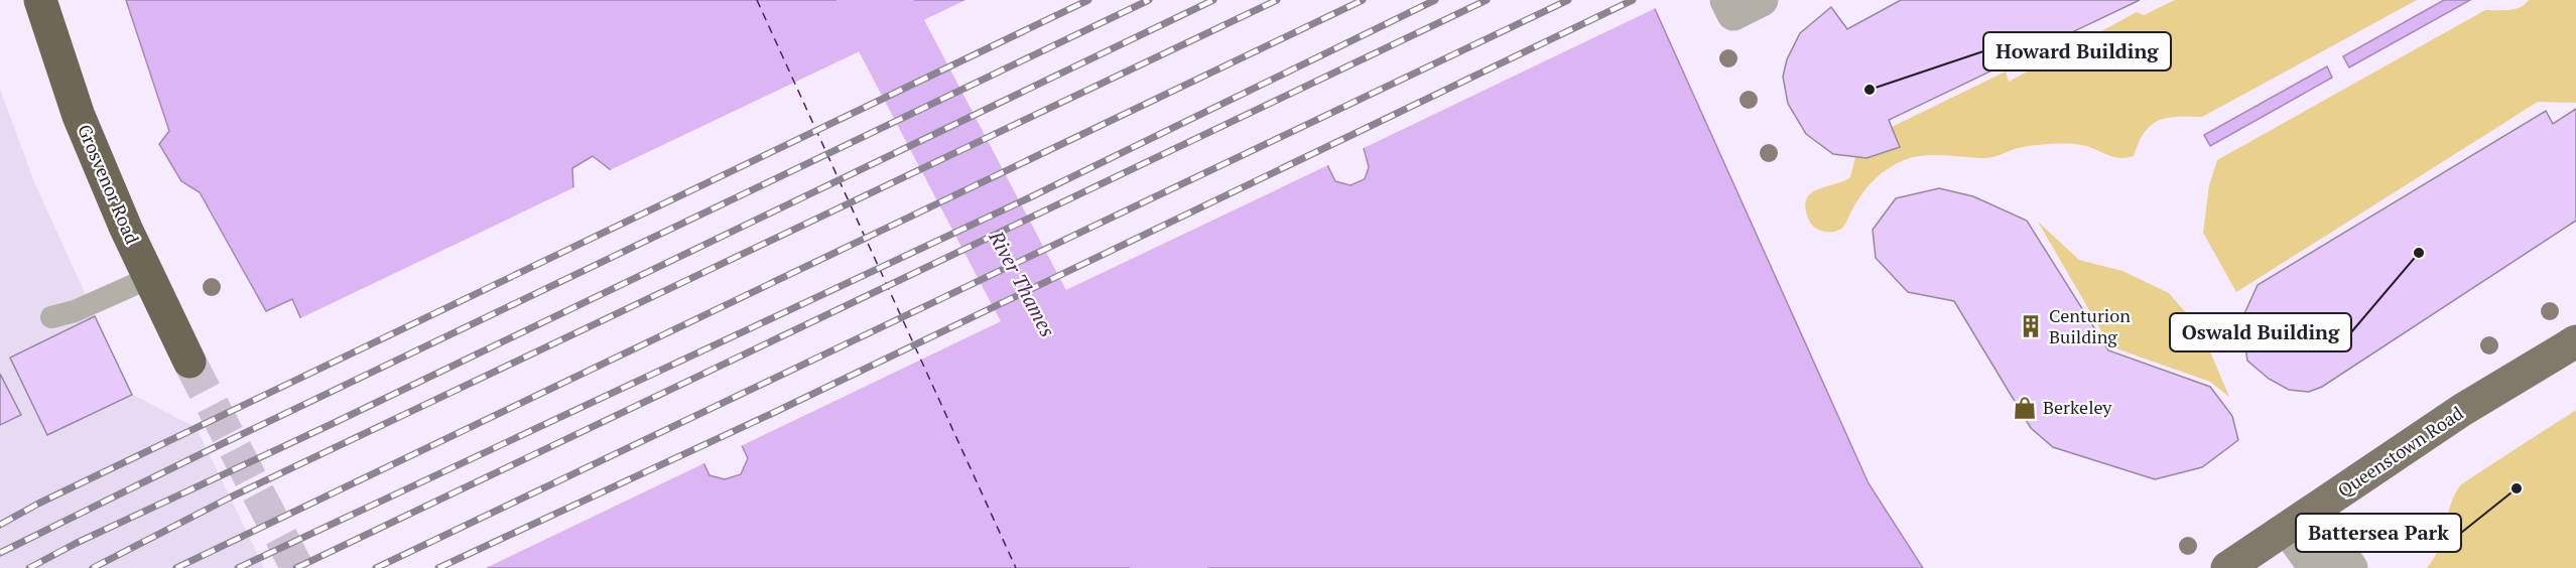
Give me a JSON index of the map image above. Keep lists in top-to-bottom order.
{
  "streets": {
    "highway": ["Grosvenor Road"],
    "main road": ["Queenstown Road"]
  },
  "water": ["River Thames"],
  "places": {
    "other": ["Howard Building", "Oswald Building", "Battersea Park"],
    "building": ["Centurion Building"],
    "shop": ["Berkeley"]
  }
}
